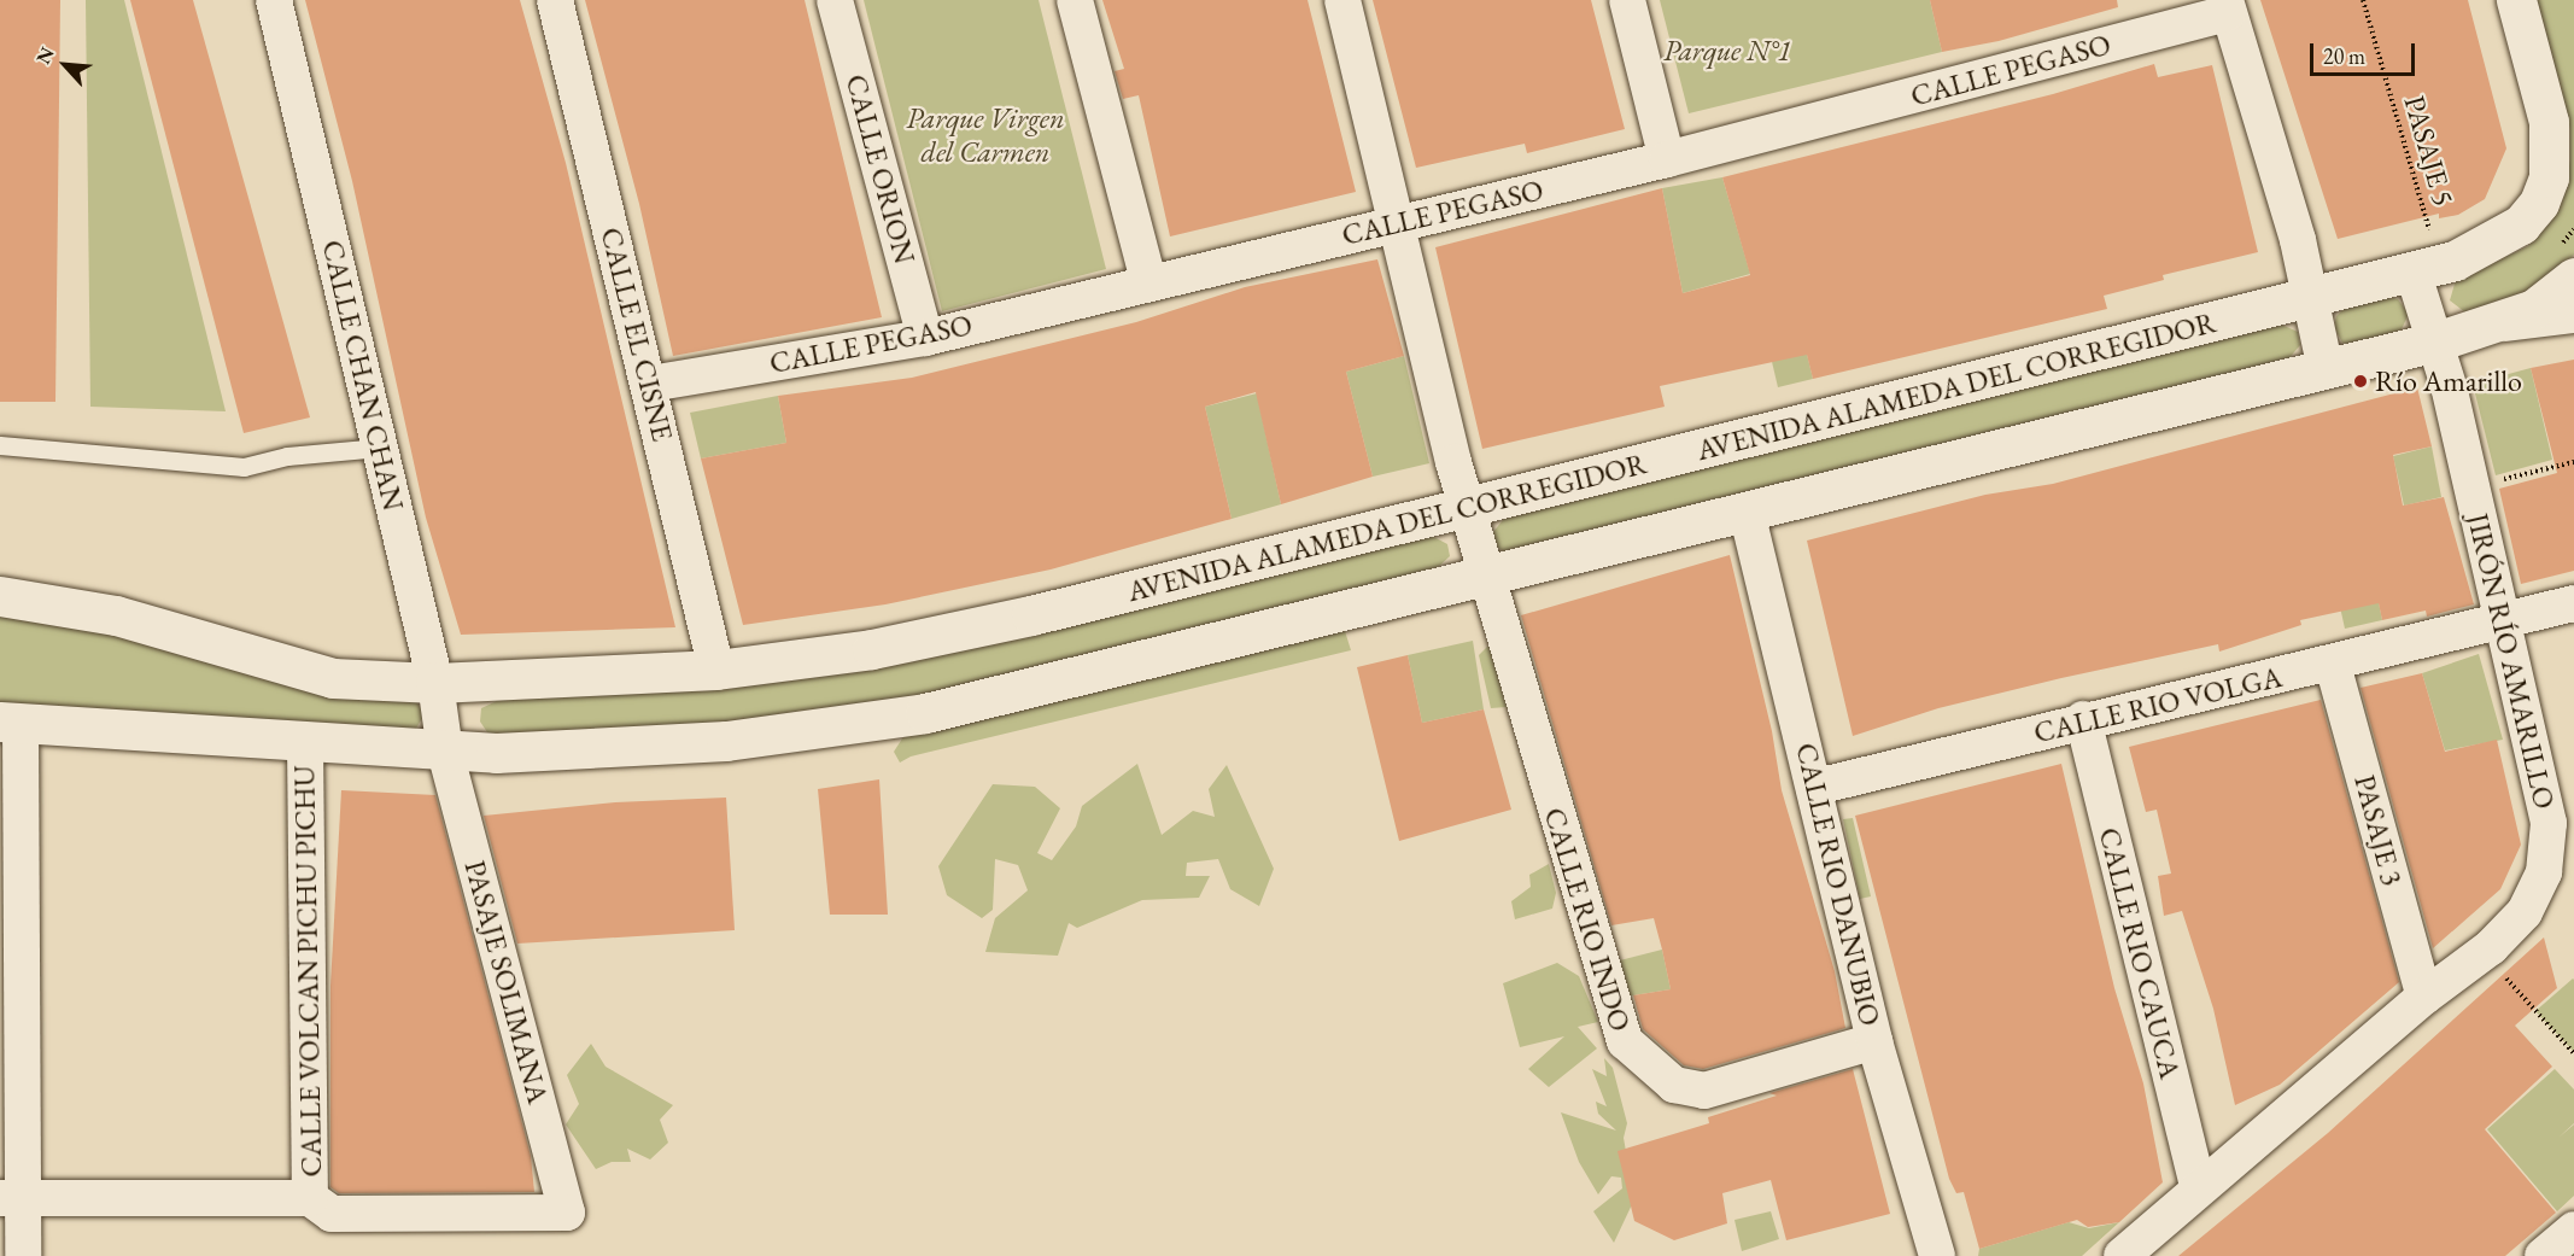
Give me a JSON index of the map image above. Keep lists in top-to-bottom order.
{
  "streets": {
    "main road": ["AVENIDA ALAMEDA DEL CORREGIDOR"],
    "street": [
      "CALLE PEGASO",
      "CALLE ORION",
      "CALLE EL CISNE",
      "CALLE CHAN CHAN",
      "JIRÓN RÍO AMARILLO",
      "CALLE RIO VOLGA",
      "PASAJE 3",
      "CALLE RIO DANUBIO",
      "CALLE RIO INDO",
      "CALLE RIO CAUCA",
      "CALLE VOLCAN PICHU PICHU",
      "PASAJE SOLIMANA"
    ],
    "path": ["PASAJE 5"]
  },
  "crossings": [
    ["CALLE PEGASO", "CALLE ORION"],
    ["CALLE PEGASO", "CALLE EL CISNE"],
    ["CALLE PEGASO", "CALLE RIO INDO"],
    ["CALLE EL CISNE", "AVENIDA ALAMEDA DEL CORREGIDOR"],
    ["CALLE CHAN CHAN", "AVENIDA ALAMEDA DEL CORREGIDOR"],
    ["CALLE CHAN CHAN", "PASAJE SOLIMANA"],
    ["AVENIDA ALAMEDA DEL CORREGIDOR", "JIRÓN RÍO AMARILLO"],
    ["AVENIDA ALAMEDA DEL CORREGIDOR", "CALLE RIO INDO"],
    ["JIRÓN RÍO AMARILLO", "CALLE RIO VOLGA"],
    ["JIRÓN RÍO AMARILLO", "PASAJE 3"],
    ["JIRÓN RÍO AMARILLO", "CALLE RIO CAUCA"],
    ["CALLE RIO VOLGA", "PASAJE 3"],
    ["CALLE RIO VOLGA", "CALLE RIO DANUBIO"],
    ["CALLE RIO VOLGA", "CALLE RIO CAUCA"],
    ["CALLE RIO DANUBIO", "CALLE RIO INDO"],
    ["CALLE VOLCAN PICHU PICHU", "PASAJE SOLIMANA"]
  ],
  "parks": ["Parque N°1", "Parque Virgen del Carmen"],
  "places": ["Río Amarillo"],
  "scale_bar": "20 m",
  "north": "top left"
}
